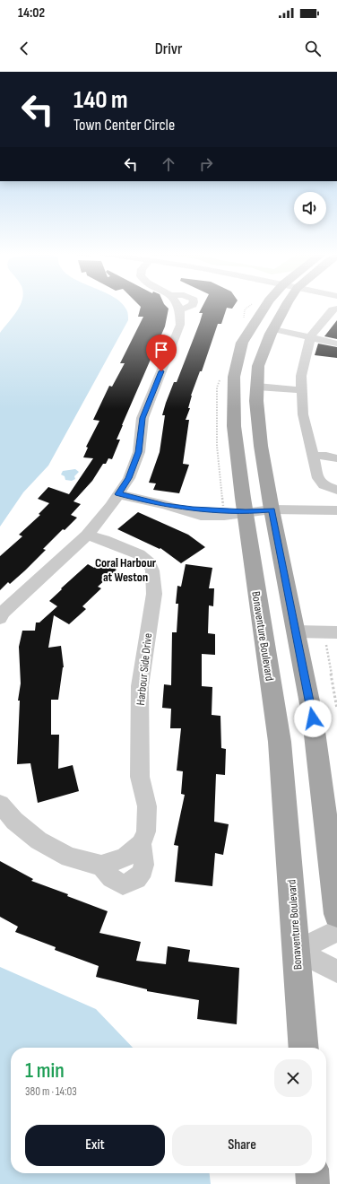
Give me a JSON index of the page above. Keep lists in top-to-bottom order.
{
  "streets": {
    "main road": ["Bonaventure Boulevard"],
    "street": ["Harbour Side Drive"]
  },
  "districts": ["Coral Harbour at Weston"],
  "page": {
    "status": "14:02",
    "header": "Drivr",
    "turn": ["140 m", "Town Center Circle"],
    "heading": ["1 min", "380 m · 14:03"],
    "buttons": ["Exit", "Share"]
  }
}
